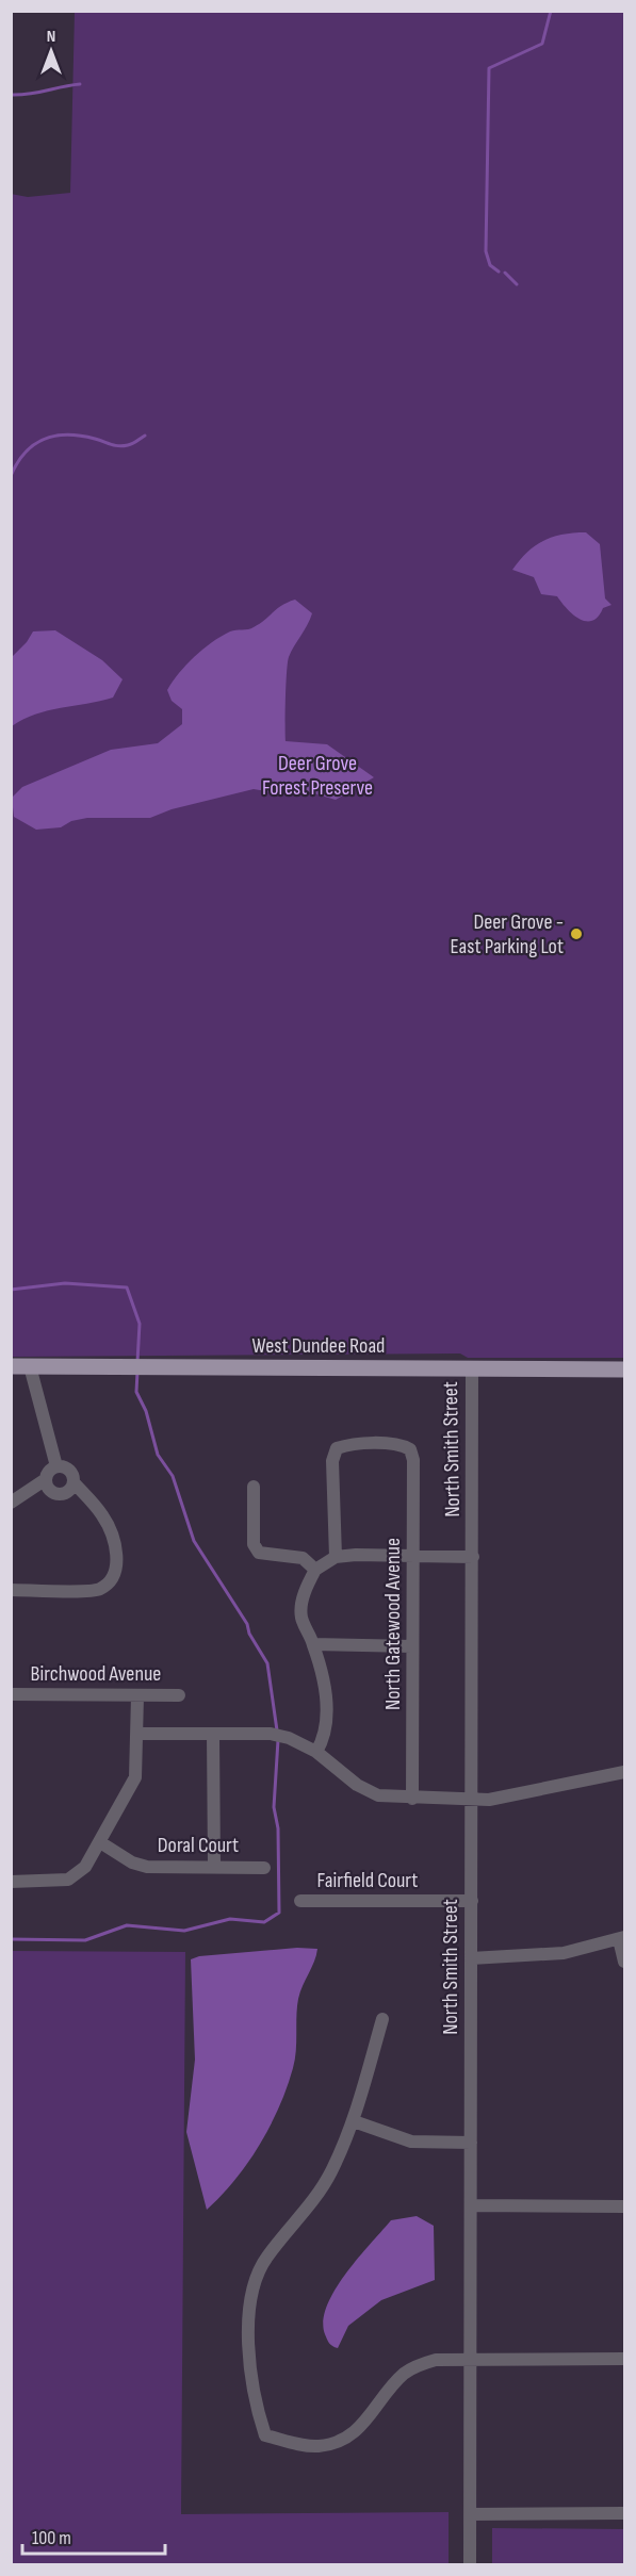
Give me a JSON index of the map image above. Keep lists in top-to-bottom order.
{
  "streets": {
    "main road": ["West Dundee Road"],
    "street": [
      "North Smith Street",
      "North Gatewood Avenue",
      "Birchwood Avenue",
      "Doral Court",
      "Fairfield Court"
    ]
  },
  "crossings": [
    ["West Dundee Road", "North Smith Street"],
    ["North Smith Street", "Fairfield Court"]
  ],
  "parks": ["Deer Grove Forest Preserve"],
  "places": ["Deer Grove - East Parking Lot"],
  "scale_bar": "100 m",
  "north": "top"
}
